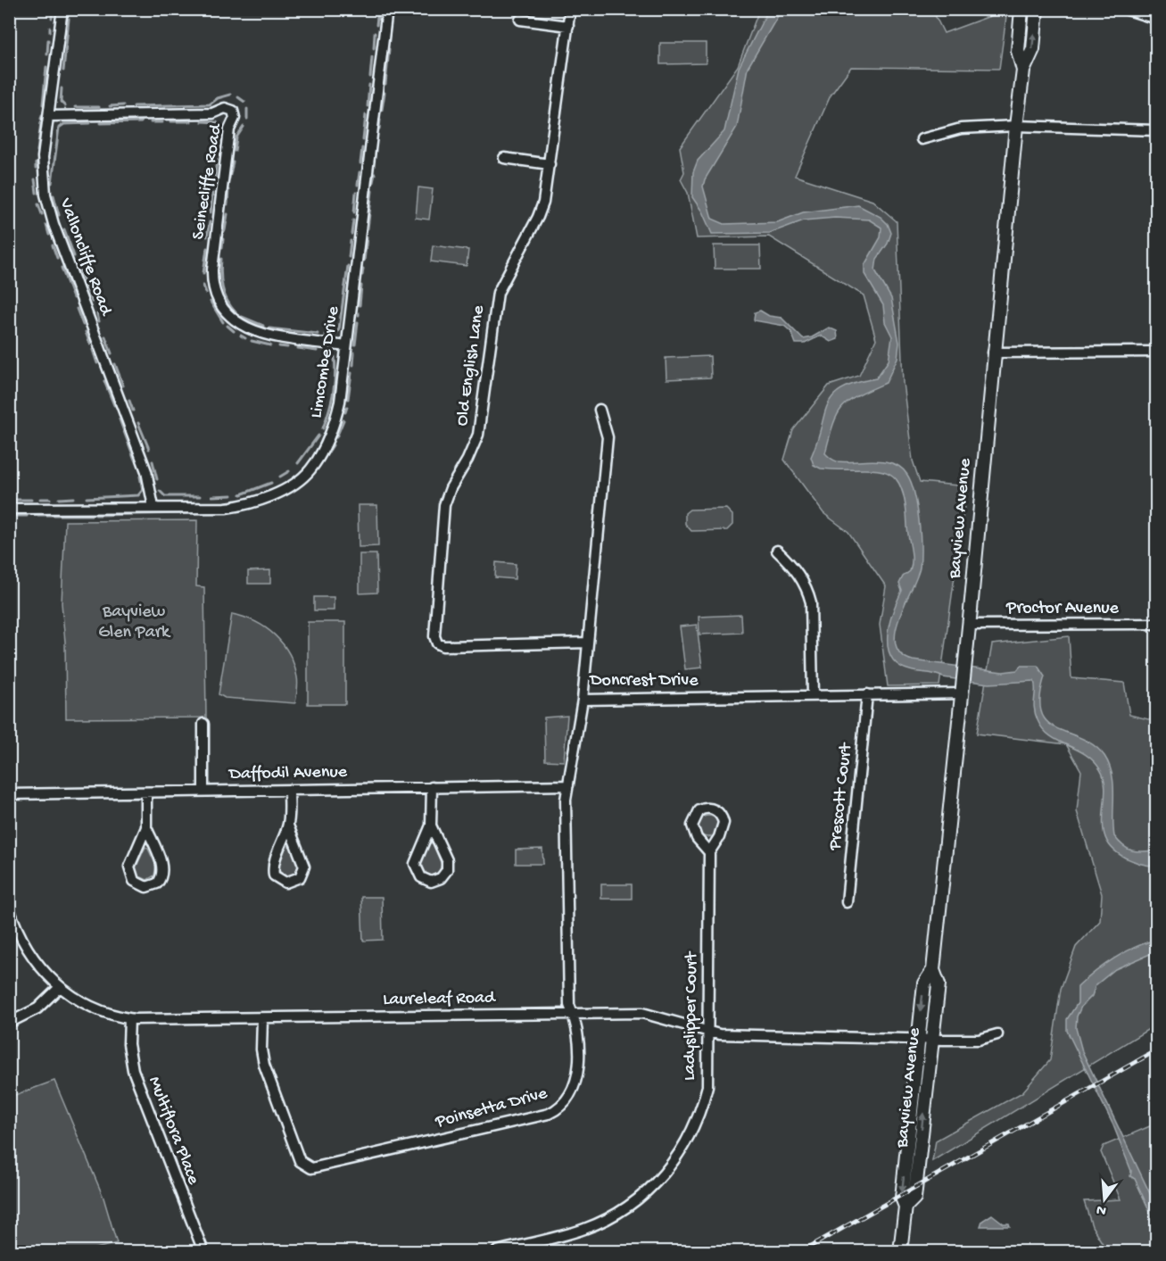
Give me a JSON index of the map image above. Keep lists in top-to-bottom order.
{
  "streets": {
    "main road": ["Bayview Avenue"],
    "street": [
      "Seinecliffe Road",
      "Valloncliffe Road",
      "Limcombe Drive",
      "Old English Lane",
      "Proctor Avenue",
      "Doncrest Drive",
      "Daffodil Avenue",
      "Prescott Court",
      "Laureleaf Road",
      "Ladyslipper Court",
      "Poinsetta Drive",
      "Multiflora Place"
    ]
  },
  "crossings": [
    ["Seinecliffe Road", "Valloncliffe Road"],
    ["Seinecliffe Road", "Limcombe Drive"],
    ["Valloncliffe Road", "Limcombe Drive"],
    ["Old English Lane", "Doncrest Drive"],
    ["Bayview Avenue", "Proctor Avenue"],
    ["Bayview Avenue", "Doncrest Drive"],
    ["Bayview Avenue", "Laureleaf Road"],
    ["Doncrest Drive", "Prescott Court"],
    ["Doncrest Drive", "Poinsetta Drive"],
    ["Daffodil Avenue", "Poinsetta Drive"],
    ["Laureleaf Road", "Ladyslipper Court"],
    ["Laureleaf Road", "Poinsetta Drive"],
    ["Laureleaf Road", "Multiflora Place"]
  ],
  "parks": ["Bayview Glen Park"],
  "north": "bottom"
}
